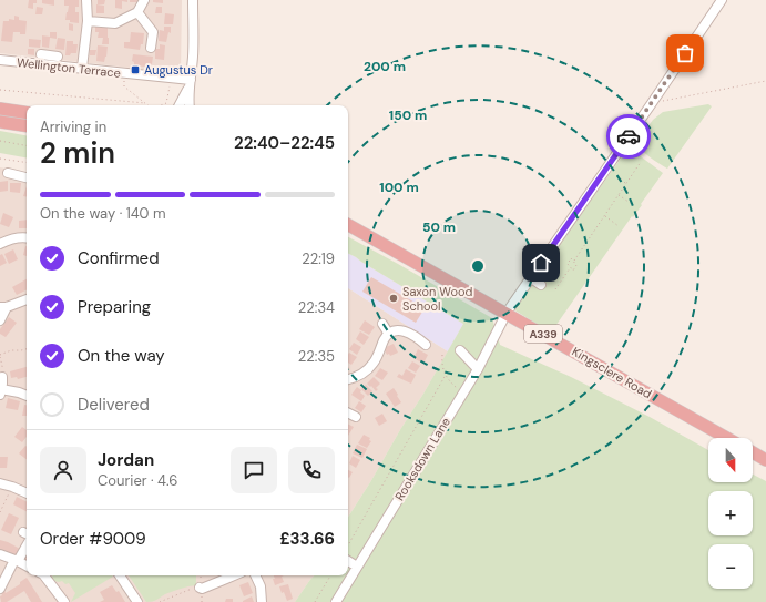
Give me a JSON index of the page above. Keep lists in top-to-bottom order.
{
  "streets": {
    "highway": ["A339", "Kingsclere Road"],
    "street": ["Wellington Terrace", "Rooksdown Lane"]
  },
  "crossings": [
    ["Kingsclere Road", "Rooksdown Lane"]
  ],
  "places": {
    "transit": ["Augustus Dr"],
    "other": ["Saxon Wood School"]
  },
  "north": "bottom",
  "page": {
    "heading": ["2 min", "Arriving in", "22:40–22:45"],
    "panel": [
      "Jordan",
      "Courier · 4.6",
      "Order #9009",
      "£33.66"
    ],
    "bar": "On the way · 140 m",
    "list": [
      ["Confirmed", "22:19"],
      ["Preparing", "22:34"],
      ["On the way", "22:35"],
      "Delivered"
    ],
    "map_buttons": ["+", "−"]
  },
  "rings": [
    "200 m",
    "150 m",
    "100 m",
    "50 m"
  ]
}
